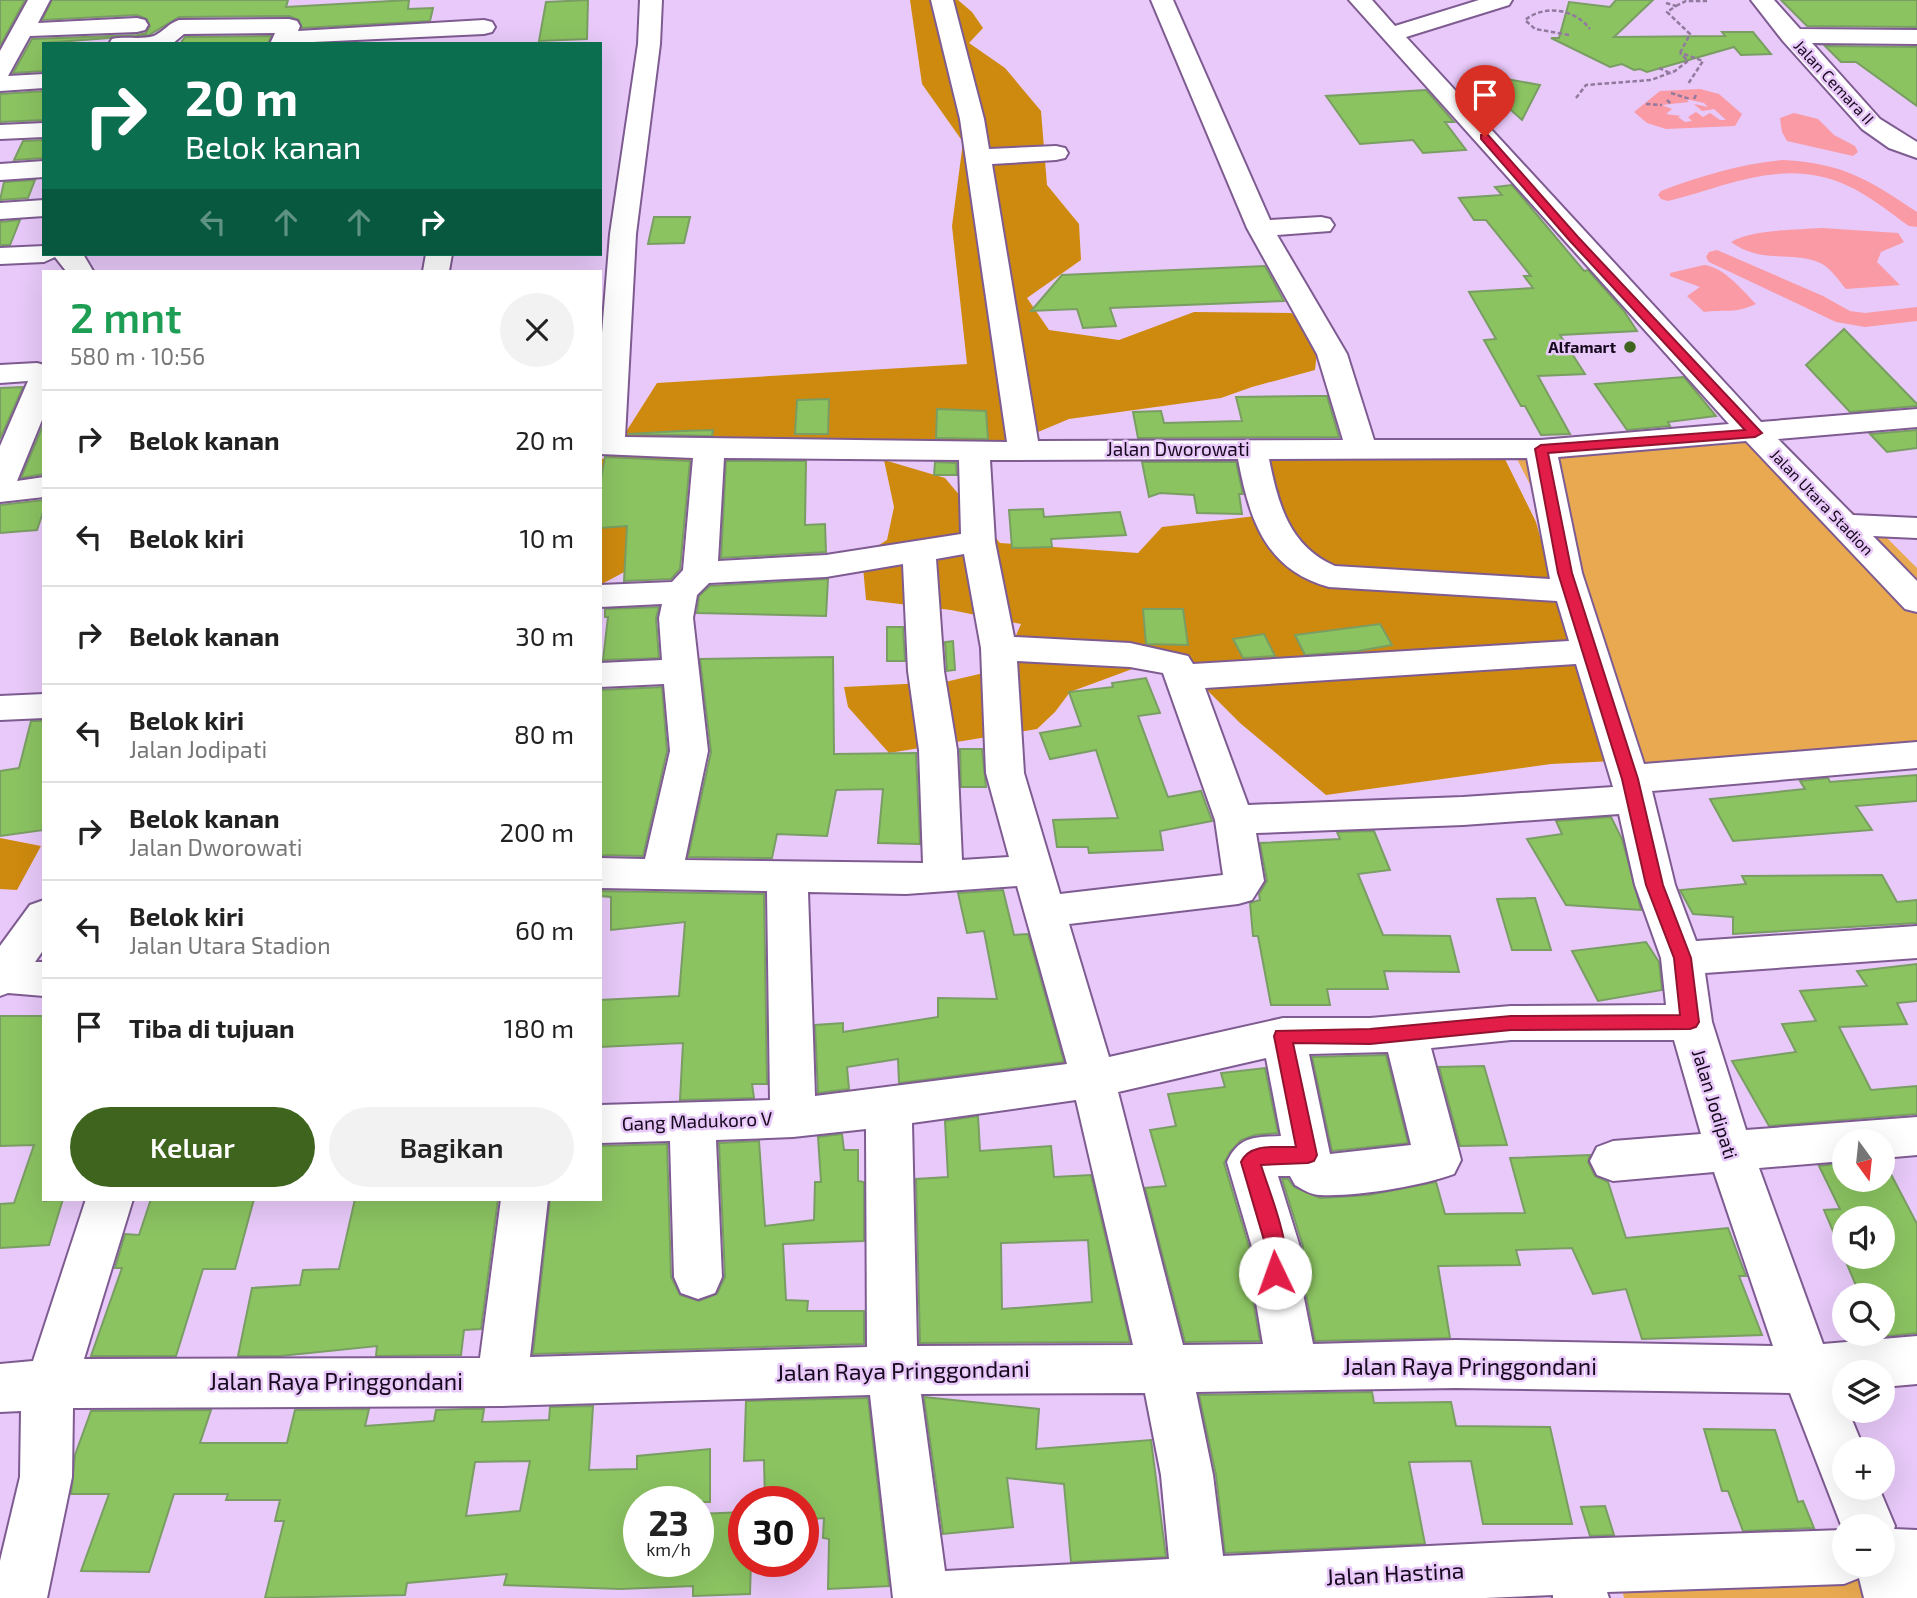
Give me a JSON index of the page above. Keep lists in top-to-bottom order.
{
  "streets": {
    "street": [
      "Jalan Cemara II",
      "Jalan Dworowati",
      "Jalan Utara Stadion",
      "Jalan Jodipati",
      "Gang Madukoro V",
      "Jalan Raya Pringgondani",
      "Jalan Hastina"
    ]
  },
  "crossings": [
    ["Jalan Dworowati", "Jalan Utara Stadion"],
    ["Jalan Dworowati", "Jalan Jodipati"],
    ["Jalan Jodipati", "Gang Madukoro V"],
    ["Jalan Jodipati", "Jalan Raya Pringgondani"]
  ],
  "places": ["Alfamart"],
  "north": "bottom",
  "page": {
    "turn": ["20 m", "Belok kanan"],
    "heading": ["2 mnt", "580 m · 10:56"],
    "list": [
      {
        "name": "Belok kanan",
        "value": "20 m"
      },
      {
        "name": "Belok kiri",
        "value": "10 m"
      },
      {
        "name": "Belok kanan",
        "value": "30 m"
      },
      {
        "name": "Belok kiri",
        "note": "Jalan Jodipati",
        "value": "80 m"
      },
      {
        "name": "Belok kanan",
        "note": "Jalan Dworowati",
        "value": "200 m"
      },
      {
        "name": "Belok kiri",
        "note": "Jalan Utara Stadion",
        "value": "60 m"
      },
      {
        "name": "Tiba di tujuan",
        "value": "180 m"
      }
    ],
    "buttons": ["Keluar", "Bagikan"],
    "map_buttons": ["+", "−"],
    "speed": "23 km/h",
    "limit": "30"
  }
}
